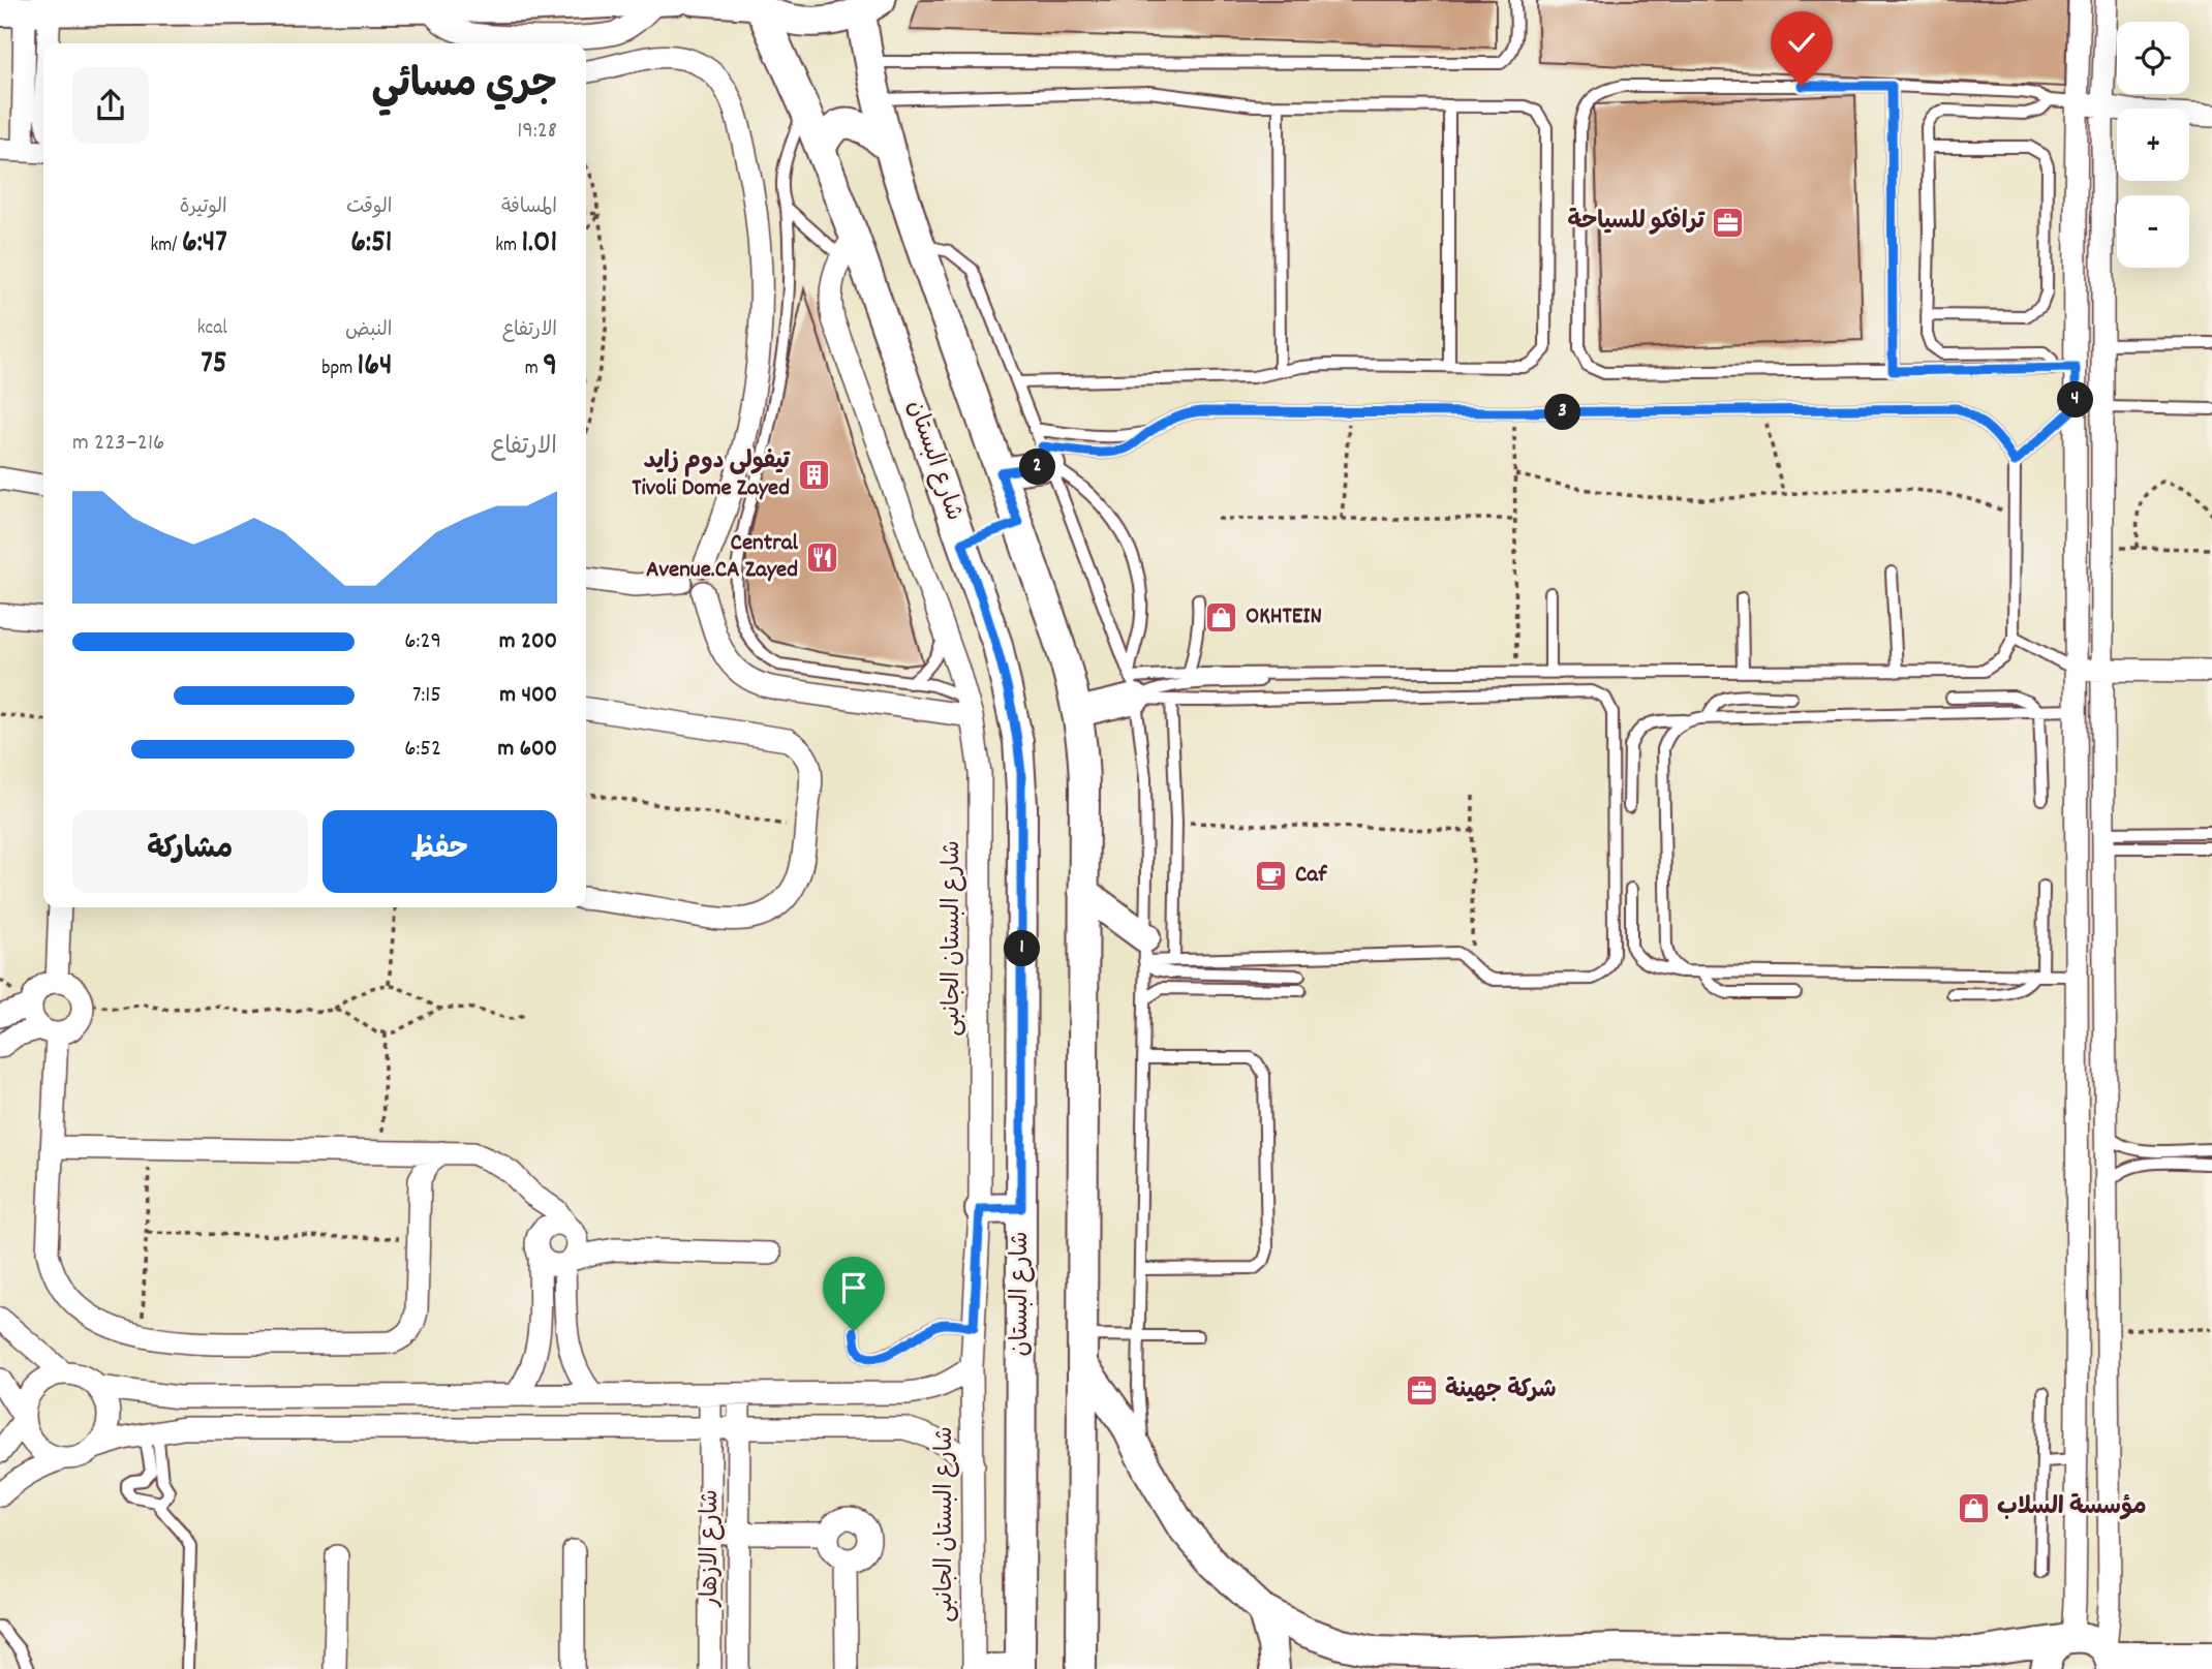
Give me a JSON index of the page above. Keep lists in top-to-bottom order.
{
  "streets": {
    "street": ["شارع البستان", "شارع البستان الجانبى", "شارع الازهار"]
  },
  "crossings": [
    ["شارع البستان", "شارع البستان الجانبى"]
  ],
  "places": {
    "office": ["ترافكو للسياحة", "شركة جهينة"],
    "building": ["تيفولى دوم زايد Tivoli Dome Zayed"],
    "restaurant": ["Central Avenue.CA Zayed"],
    "shop": ["OKHTEIN", "مؤسسة السلاب"],
    "cafe": ["Caf"]
  },
  "page": {
    "map_buttons": ["+", "−"],
    "heading": ["جري مسائي", "19:28"],
    "stats": [
      ["المسافة", "1.01 km"],
      ["الوقت", "6:51"],
      ["الوتيرة", "6:47 /km"],
      ["الارتفاع", "9 m"],
      ["النبض", "164 bpm"],
      ["kcal", "75"]
    ],
    "pins": [
      "4",
      "3",
      "2",
      "1"
    ],
    "chart": ["الارتفاع", "216–223 m"],
    "list": [
      {
        "name": "200 m",
        "note": "6:29"
      },
      {
        "name": "400 m",
        "note": "7:15"
      },
      {
        "name": "600 m",
        "note": "6:52"
      }
    ],
    "buttons": ["حفظ", "مشاركة"]
  }
}
